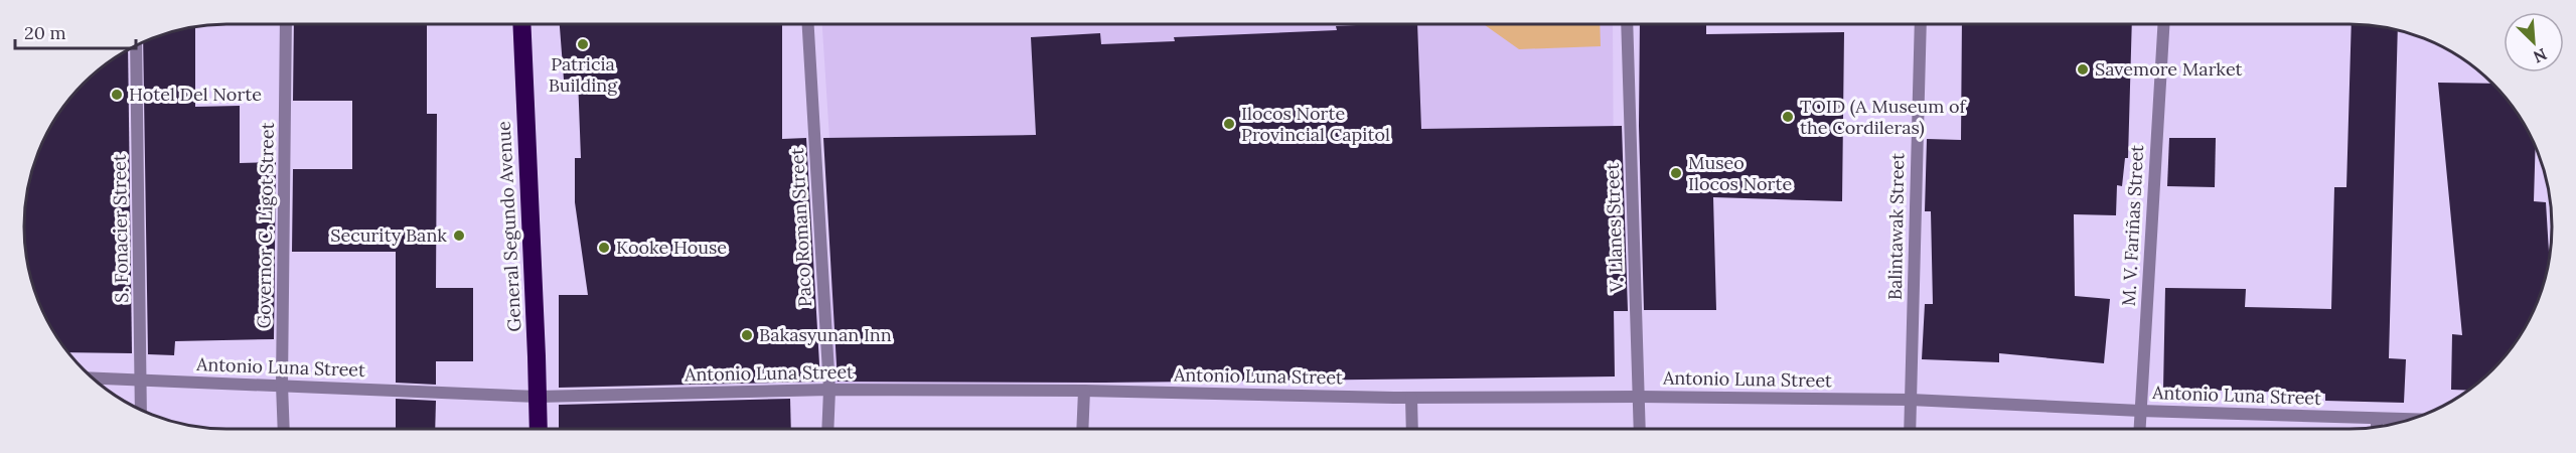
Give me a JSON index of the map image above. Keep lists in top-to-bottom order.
{
  "streets": {
    "highway": ["General Segundo Avenue"],
    "street": [
      "Governor C. Ligot Street",
      "M. V. Fariñas Street",
      "Balintawak Street",
      "Paco Roman Street",
      "V. Llanes Street",
      "S. Fonacier Street",
      "Antonio Luna Street"
    ]
  },
  "crossings": [
    ["Governor C. Ligot Street", "Antonio Luna Street"],
    ["M. V. Fariñas Street", "Antonio Luna Street"],
    ["General Segundo Avenue", "Antonio Luna Street"],
    ["Balintawak Street", "Antonio Luna Street"],
    ["Paco Roman Street", "Antonio Luna Street"],
    ["V. Llanes Street", "Antonio Luna Street"],
    ["S. Fonacier Street", "Antonio Luna Street"]
  ],
  "places": [
    "Patricia Building",
    "Savemore Market",
    "Hotel Del Norte",
    "TOID (A Museum of the Cordileras)",
    "Ilocos Norte Provincial Capitol",
    "Museo Ilocos Norte",
    "Security Bank",
    "Kooke House",
    "Bakasyunan Inn"
  ],
  "scale_bar": "20 m",
  "north": "bottom right"
}
